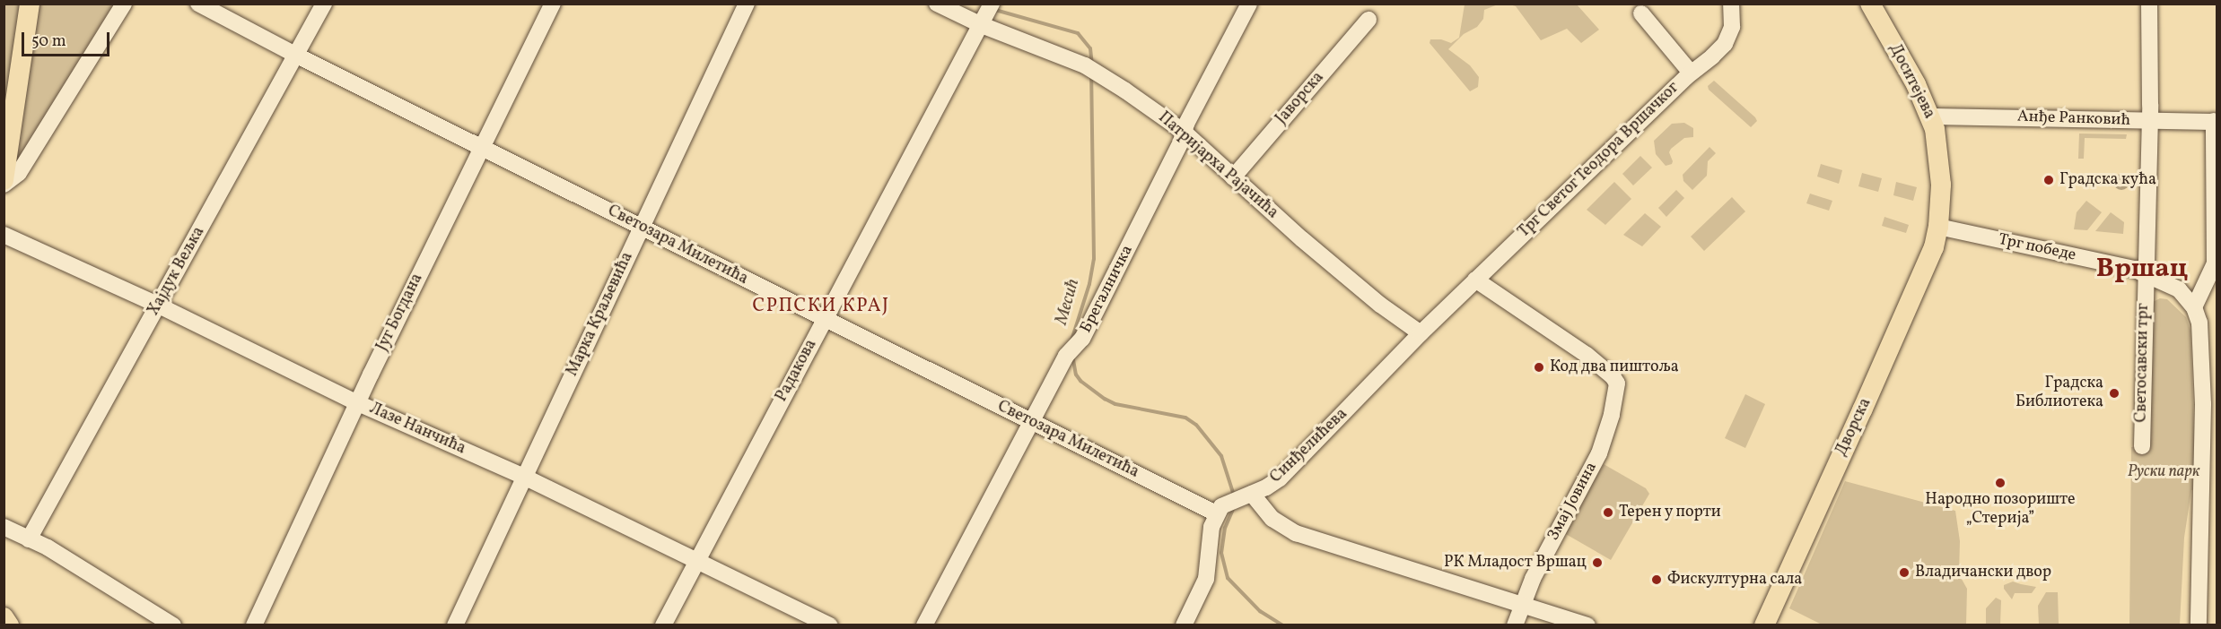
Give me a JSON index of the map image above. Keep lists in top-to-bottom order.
{
  "streets": {
    "main road": ["Доситејева", "Дворска"],
    "street": [
      "Јаворска",
      "Анђе Ранковић",
      "Трг Светог Теодора Вршачког",
      "Патријарха Рајачића",
      "Светозара Милетића",
      "Трг победе",
      "Хајдук Вељка",
      "Брегалничка",
      "Југ Богдана",
      "Марка Краљевића",
      "Светосавски трг",
      "Радакова",
      "Лазе Нанчића",
      "Синђелићева",
      "Змај Јовина"
    ]
  },
  "crossings": [
    ["Доситејева", "Анђе Ранковић"],
    ["Доситејева", "Трг победе"],
    ["Доситејева", "Дворска"],
    ["Јаворска", "Патријарха Рајачића"],
    ["Трг Светог Теодора Вршачког", "Синђелићева"],
    ["Трг Светог Теодора Вршачког", "Змај Јовина"],
    ["Патријарха Рајачића", "Брегалничка"],
    ["Патријарха Рајачића", "Радакова"],
    ["Патријарха Рајачића", "Синђелићева"],
    ["Светозара Милетића", "Хајдук Вељка"],
    ["Светозара Милетића", "Брегалничка"],
    ["Светозара Милетића", "Југ Богдана"],
    ["Светозара Милетића", "Марка Краљевића"],
    ["Светозара Милетића", "Радакова"],
    ["Светозара Милетића", "Синђелићева"],
    ["Трг победе", "Светосавски трг"],
    ["Трг победе", "Дворска"],
    ["Хајдук Вељка", "Лазе Нанчића"],
    ["Југ Богдана", "Лазе Нанчића"],
    ["Марка Краљевића", "Лазе Нанчића"],
    ["Радакова", "Лазе Нанчића"],
    ["Синђелићева", "Змај Јовина"]
  ],
  "districts": ["Вршац", "СРПСКИ КРАЈ"],
  "water": ["Месић"],
  "parks": ["Руски парк"],
  "places": [
    "Градска кућа",
    "Код два пиштоља",
    "Градска Библиотека",
    "Народно позориште „Стерија”",
    "Терен у порти",
    "РК Младост Вршац",
    "Владичански двор",
    "Фискултурна сала"
  ],
  "scale_bar": "50 m"
}
